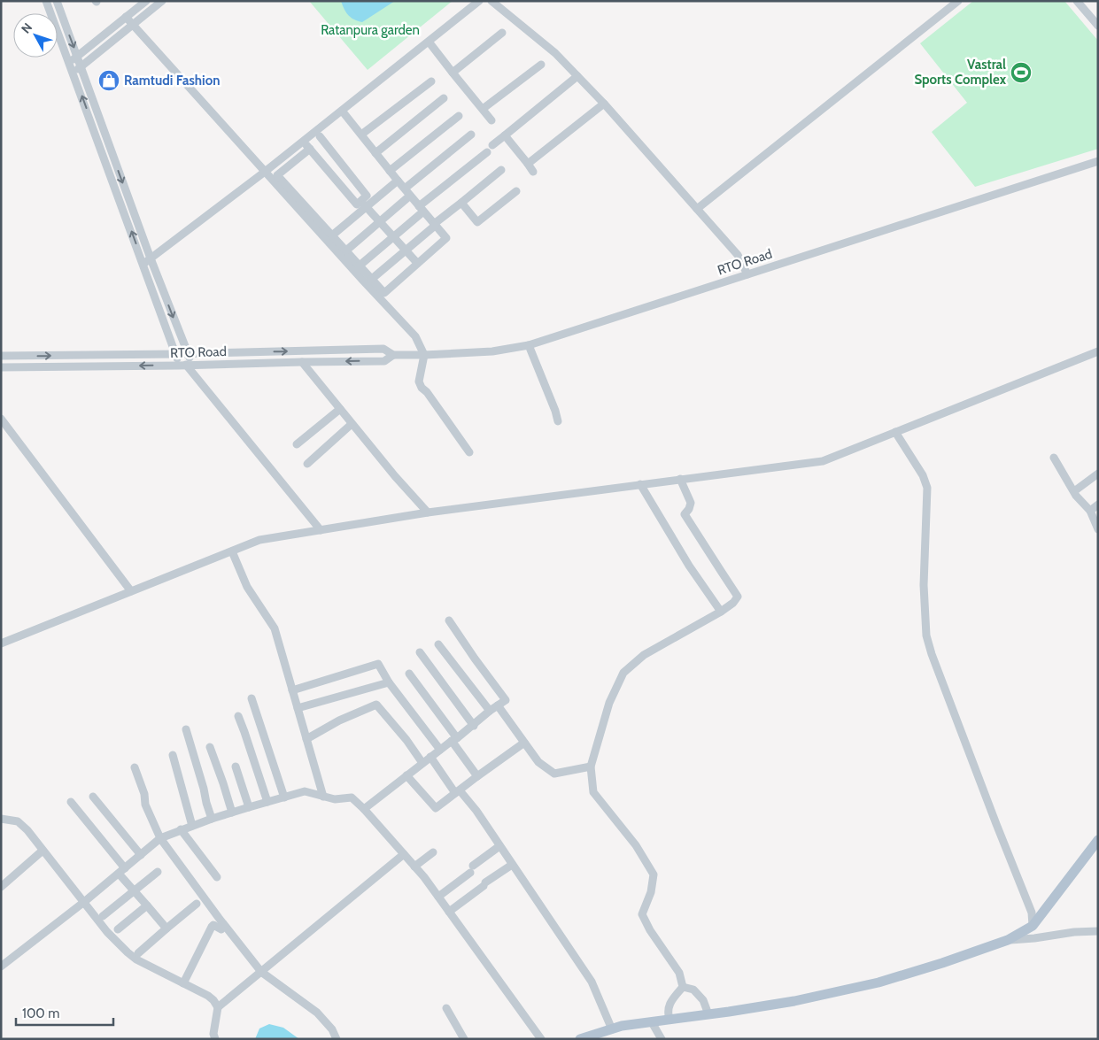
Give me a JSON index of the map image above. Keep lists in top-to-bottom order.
{
  "streets": {
    "street": ["RTO Road"]
  },
  "parks": ["Ratanpura garden"],
  "places": {
    "sports": ["Vastral Sports Complex"],
    "shop": ["Ramtudi Fashion"]
  },
  "scale_bar": "100 m",
  "north": "top left"
}
